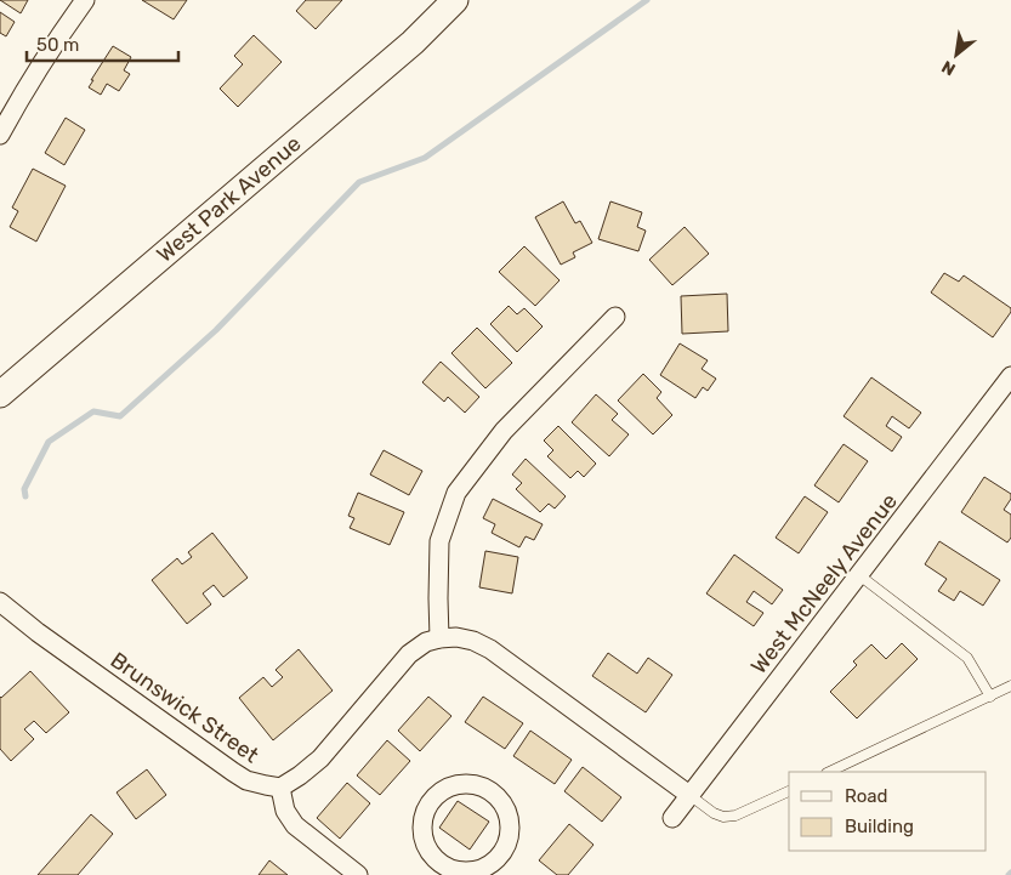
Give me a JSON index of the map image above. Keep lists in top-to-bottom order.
{
  "streets": {
    "main road": ["West Park Avenue"],
    "street": ["West McNeely Avenue", "Brunswick Street"]
  },
  "legend": ["Road", "Building"],
  "scale_bar": "50 m",
  "north": "bottom left"
}
